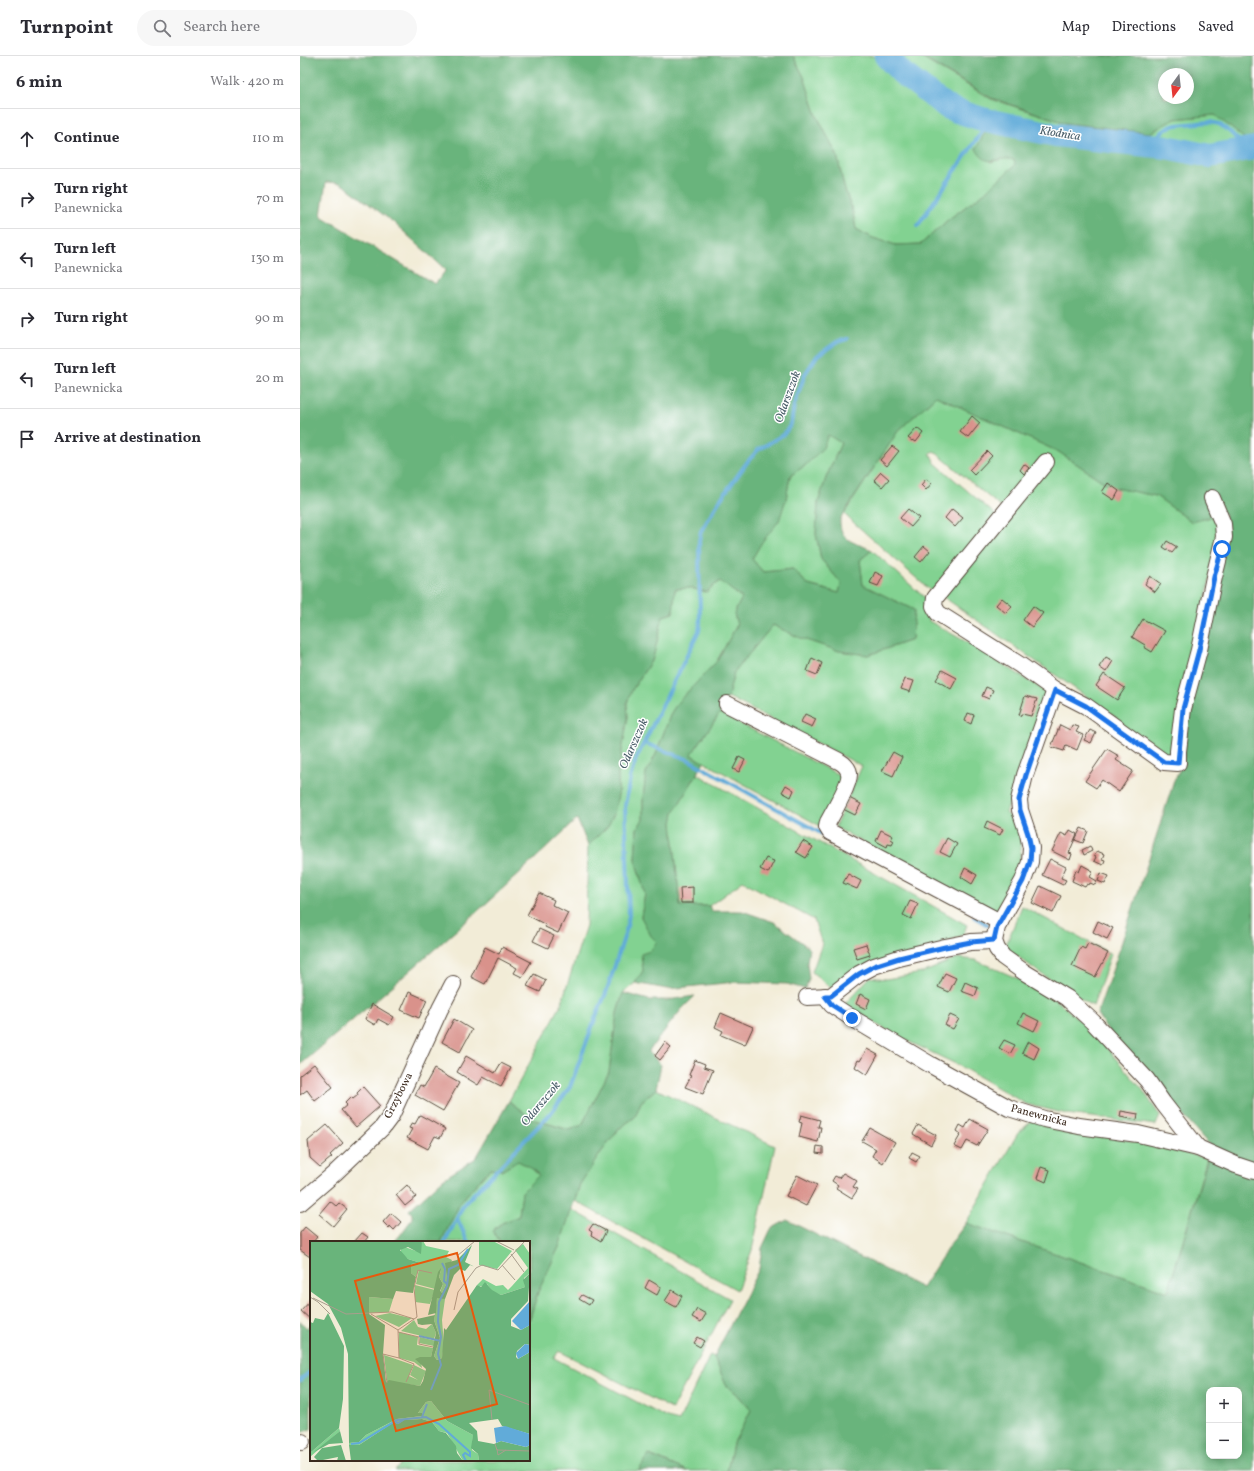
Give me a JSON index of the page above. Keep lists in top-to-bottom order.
{
  "streets": {
    "street": ["Grzybowa", "Panewnicka"]
  },
  "water": ["Kłodnica", "Odarszczok"],
  "north": "bottom",
  "page": {
    "header": "Turnpoint",
    "search": "Search here",
    "nav": ["Map", "Directions", "Saved"],
    "heading": ["6 min", "Walk · 420 m"],
    "list": [
      ["Continue", "110 m"],
      ["Turn right", "Panewnicka", "70 m"],
      ["Turn left", "Panewnicka", "130 m"],
      ["Turn right", "90 m"],
      ["Turn left", "Panewnicka", "20 m"],
      "Arrive at destination"
    ],
    "map_buttons": ["+", "−"]
  }
}
